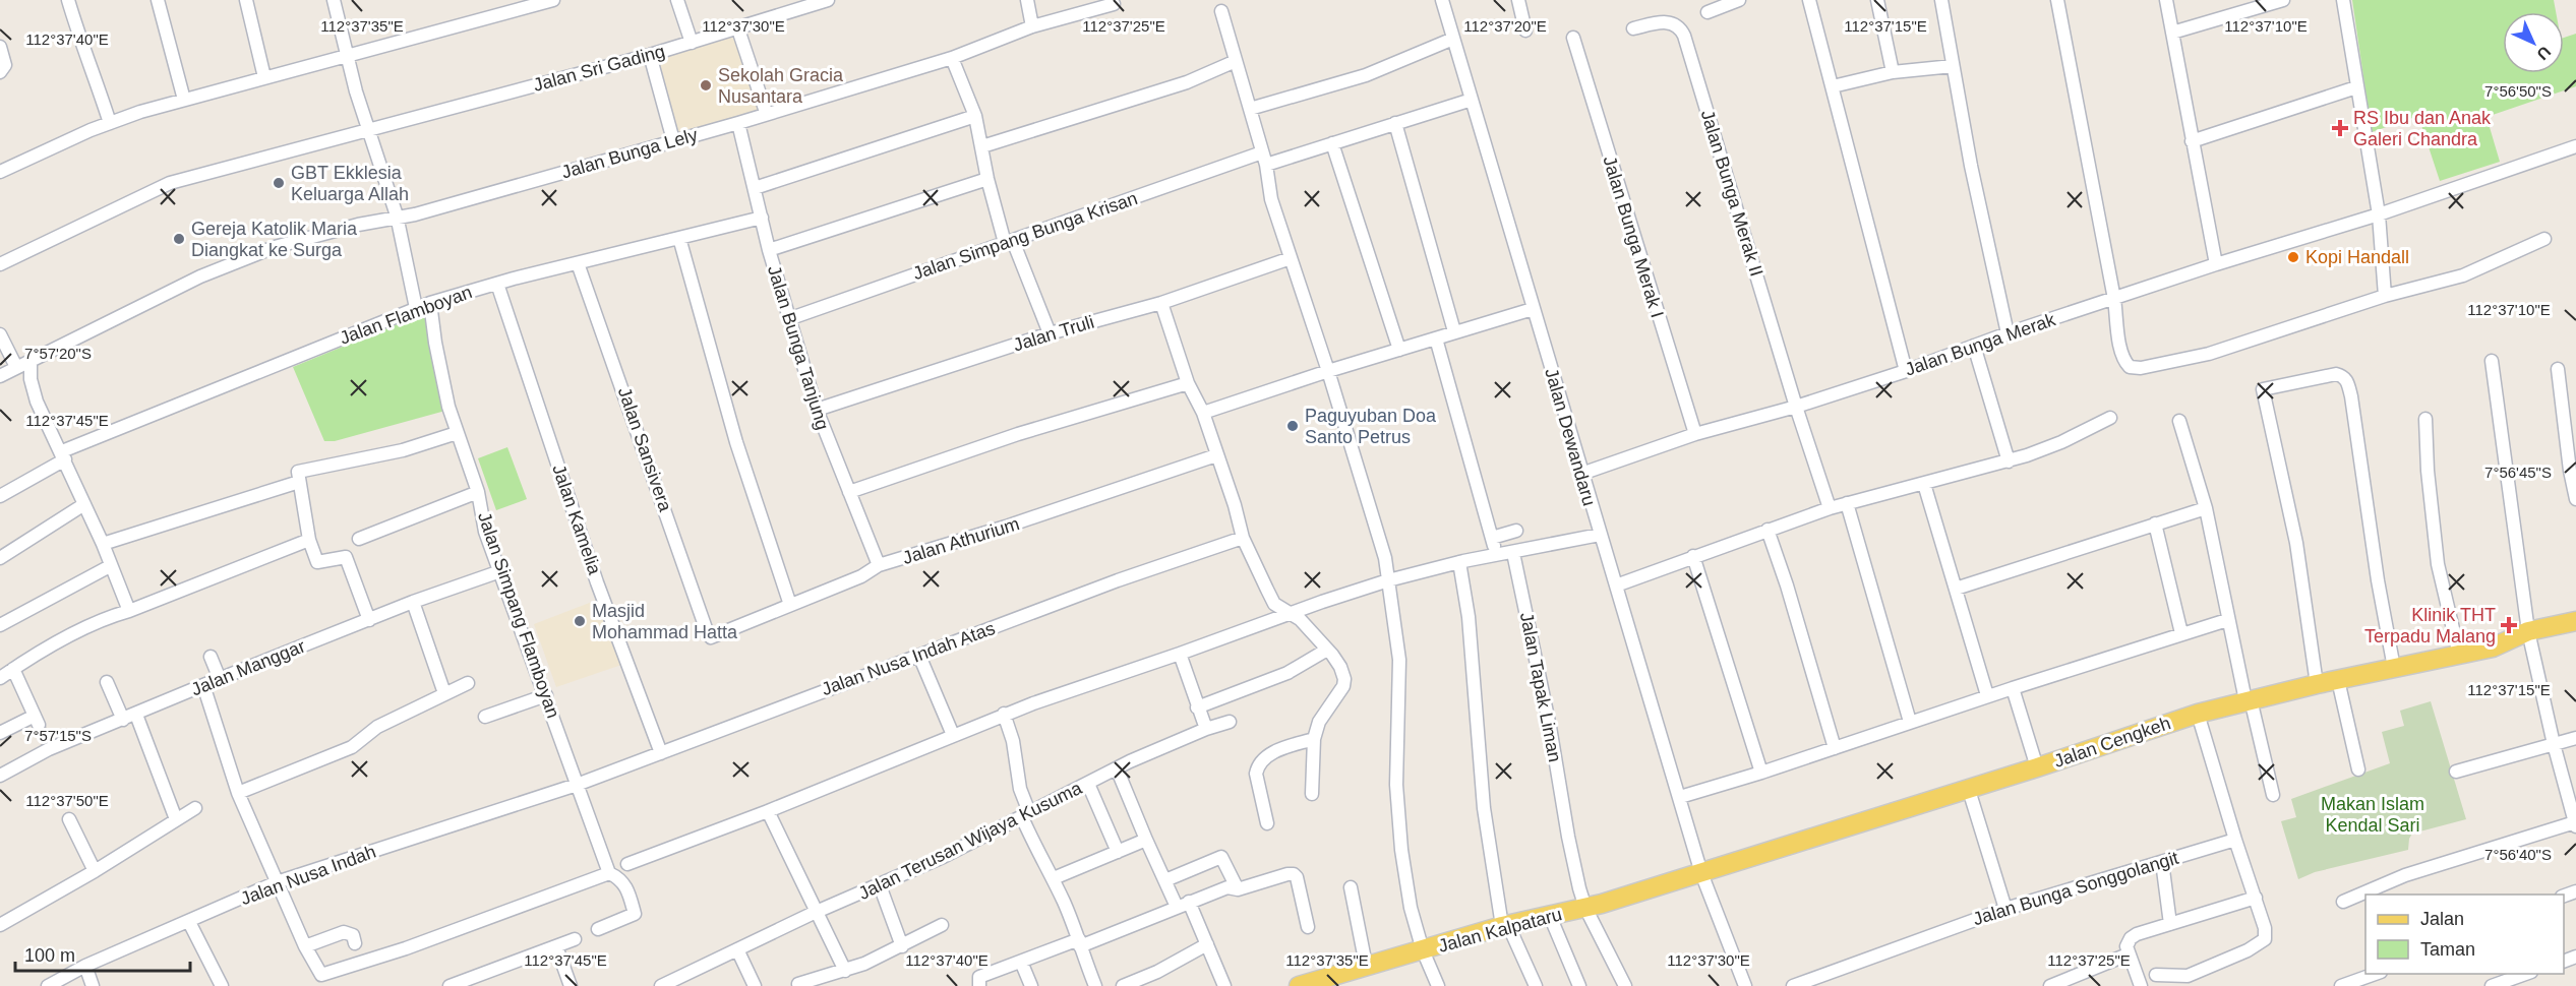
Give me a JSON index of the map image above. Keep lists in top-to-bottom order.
{
  "streets": {
    "main road": ["Jalan Cengkeh", "Jalan Kalpataru"],
    "street": [
      "Jalan Sri Gading",
      "Jalan Bunga Lely",
      "Jalan Bunga Merak II",
      "Jalan Simpang Bunga Krisan",
      "Jalan Bunga Merak I",
      "Jalan Flamboyan",
      "Jalan Truli",
      "Jalan Bunga Merak",
      "Jalan Bunga Tanjung",
      "Jalan Dewandaru",
      "Jalan Sansivera",
      "Jalan Kamelia",
      "Jalan Athurium",
      "Jalan Simpang Flamboyan",
      "Jalan Nusa Indah Atas",
      "Jalan Manggar",
      "Jalan Tapak Liman",
      "Jalan Terusan Wijaya Kusuma",
      "Jalan Nusa Indah",
      "Jalan Bunga Songgolangit"
    ]
  },
  "crossings": [
    ["Jalan Bunga Lely", "Jalan Bunga Tanjung"],
    ["Jalan Bunga Merak II", "Jalan Bunga Merak"],
    ["Jalan Simpang Bunga Krisan", "Jalan Bunga Tanjung"],
    ["Jalan Bunga Merak I", "Jalan Bunga Merak"],
    ["Jalan Flamboyan", "Jalan Bunga Tanjung"],
    ["Jalan Flamboyan", "Jalan Sansivera"],
    ["Jalan Flamboyan", "Jalan Kamelia"],
    ["Jalan Flamboyan", "Jalan Simpang Flamboyan"],
    ["Jalan Truli", "Jalan Bunga Tanjung"],
    ["Jalan Bunga Merak", "Jalan Dewandaru"],
    ["Jalan Bunga Tanjung", "Jalan Athurium"],
    ["Jalan Dewandaru", "Jalan Cengkeh"],
    ["Jalan Dewandaru", "Jalan Kalpataru"],
    ["Jalan Sansivera", "Jalan Athurium"],
    ["Jalan Kamelia", "Jalan Nusa Indah Atas"],
    ["Jalan Simpang Flamboyan", "Jalan Nusa Indah Atas"],
    ["Jalan Simpang Flamboyan", "Jalan Manggar"],
    ["Jalan Simpang Flamboyan", "Jalan Nusa Indah"],
    ["Jalan Nusa Indah Atas", "Jalan Nusa Indah"],
    ["Jalan Tapak Liman", "Jalan Kalpataru"],
    ["Jalan Cengkeh", "Jalan Kalpataru"]
  ],
  "parks": ["Makan Islam Kendal Sari"],
  "places": {
    "other": [
      "Sekolah Gracia Nusantara",
      "GBT Ekklesia Keluarga Allah",
      "Gereja Katolik Maria Diangkat ke Surga",
      "Kopi Handall",
      "Paguyuban Doa Santo Petrus",
      "Masjid Mohammad Hatta"
    ],
    "health": ["RS Ibu dan Anak Galeri Chandra", "Klinik THT Terpadu Malang"]
  },
  "legend": ["Jalan", "Taman"],
  "scale_bar": "100 m",
  "north": "bottom right",
  "coordinates": [
    "112°37'35\"E",
    "112°37'30\"E",
    "112°37'25\"E",
    "112°37'20\"E",
    "112°37'15\"E",
    "112°37'10\"E",
    "112°37'40\"E",
    "7°56'50\"S",
    "7°57'20\"S",
    "112°37'45\"E",
    "7°56'45\"S",
    "7°57'15\"S",
    "112°37'50\"E",
    "7°56'40\"S"
  ]
}
